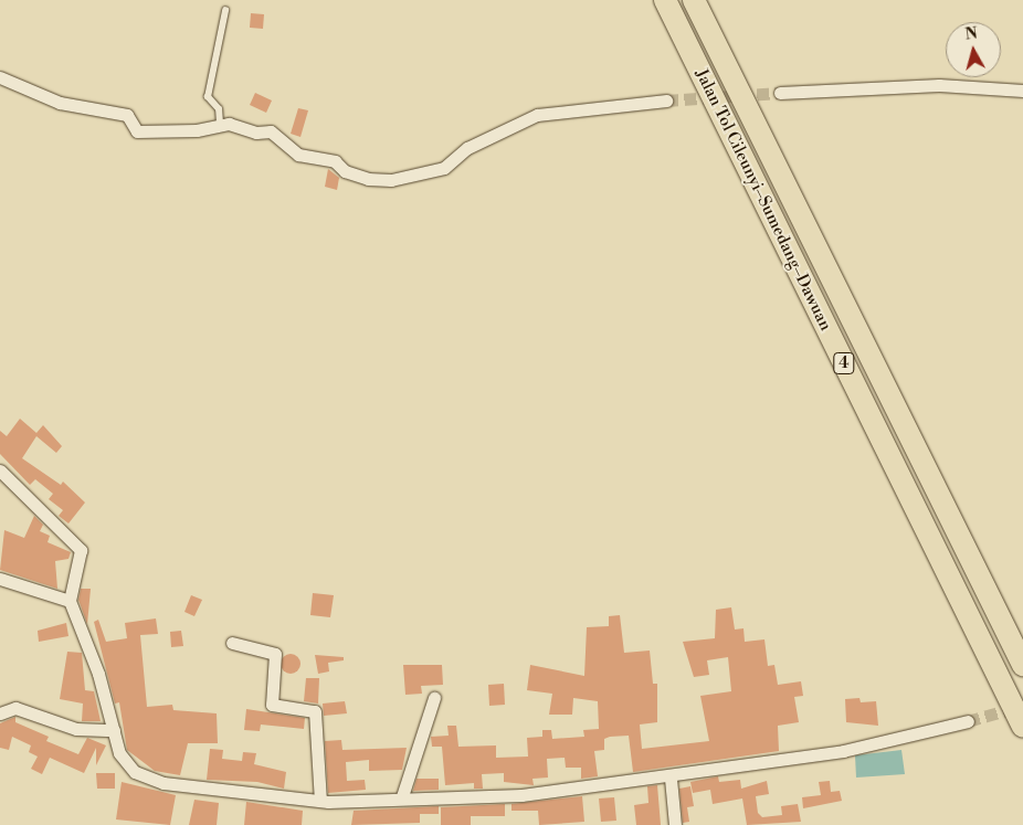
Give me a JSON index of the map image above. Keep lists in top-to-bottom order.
{
  "streets": {
    "highway": ["Jalan Tol Cileunyi–Sumedang–Dawuan", "4"]
  },
  "north": "top"
}
